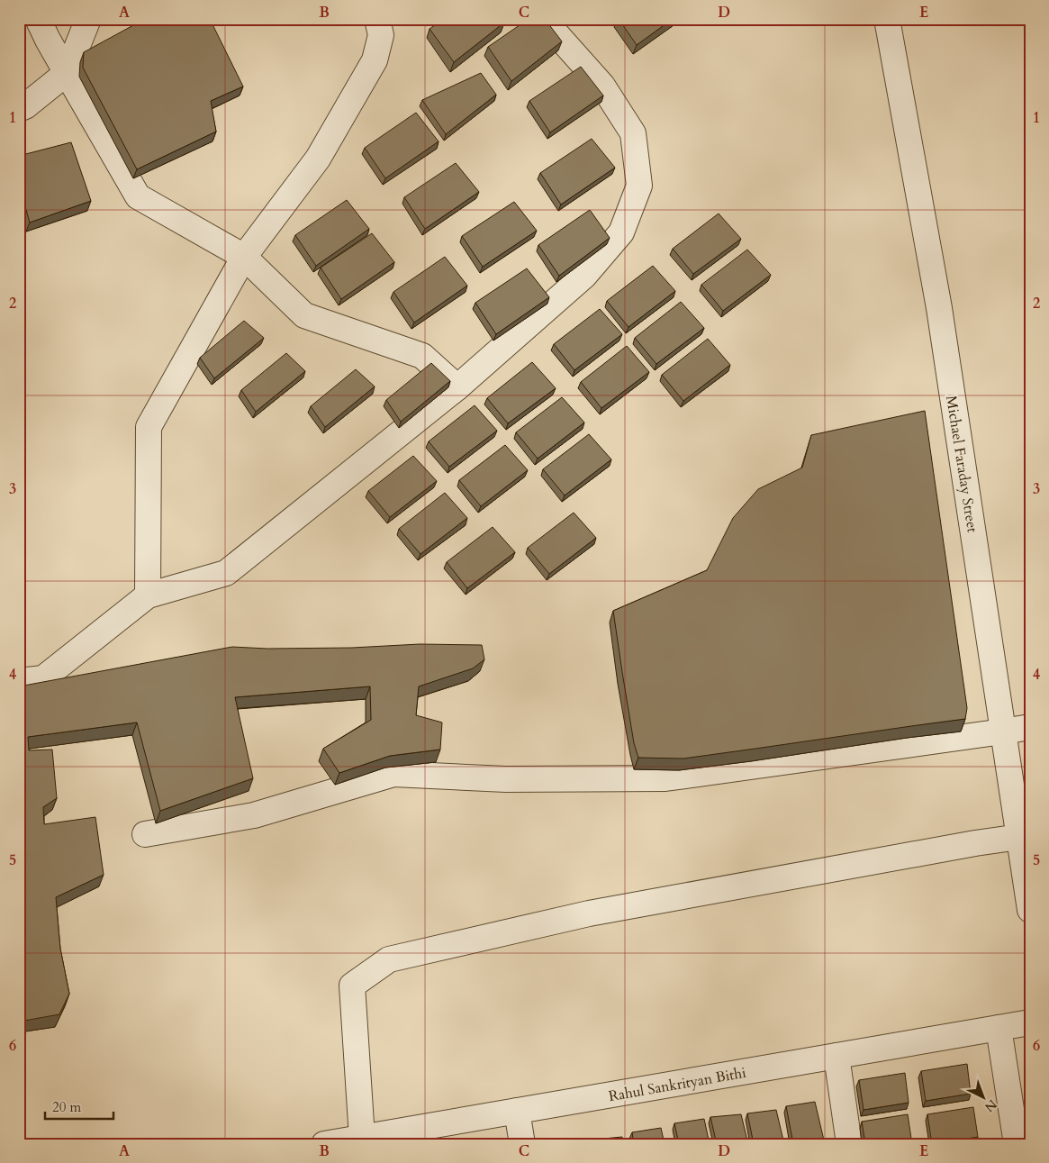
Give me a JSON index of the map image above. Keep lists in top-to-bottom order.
{
  "streets": {
    "street": ["Michael Faraday Street", "Rahul Sankrityan Bithi"]
  },
  "scale_bar": "20 m",
  "north": "bottom right",
  "grid": {
    "columns": [
      "A",
      "B",
      "C",
      "D",
      "E"
    ],
    "rows": [
      "1",
      "2",
      "3",
      "4",
      "5",
      "6"
    ]
  }
}
